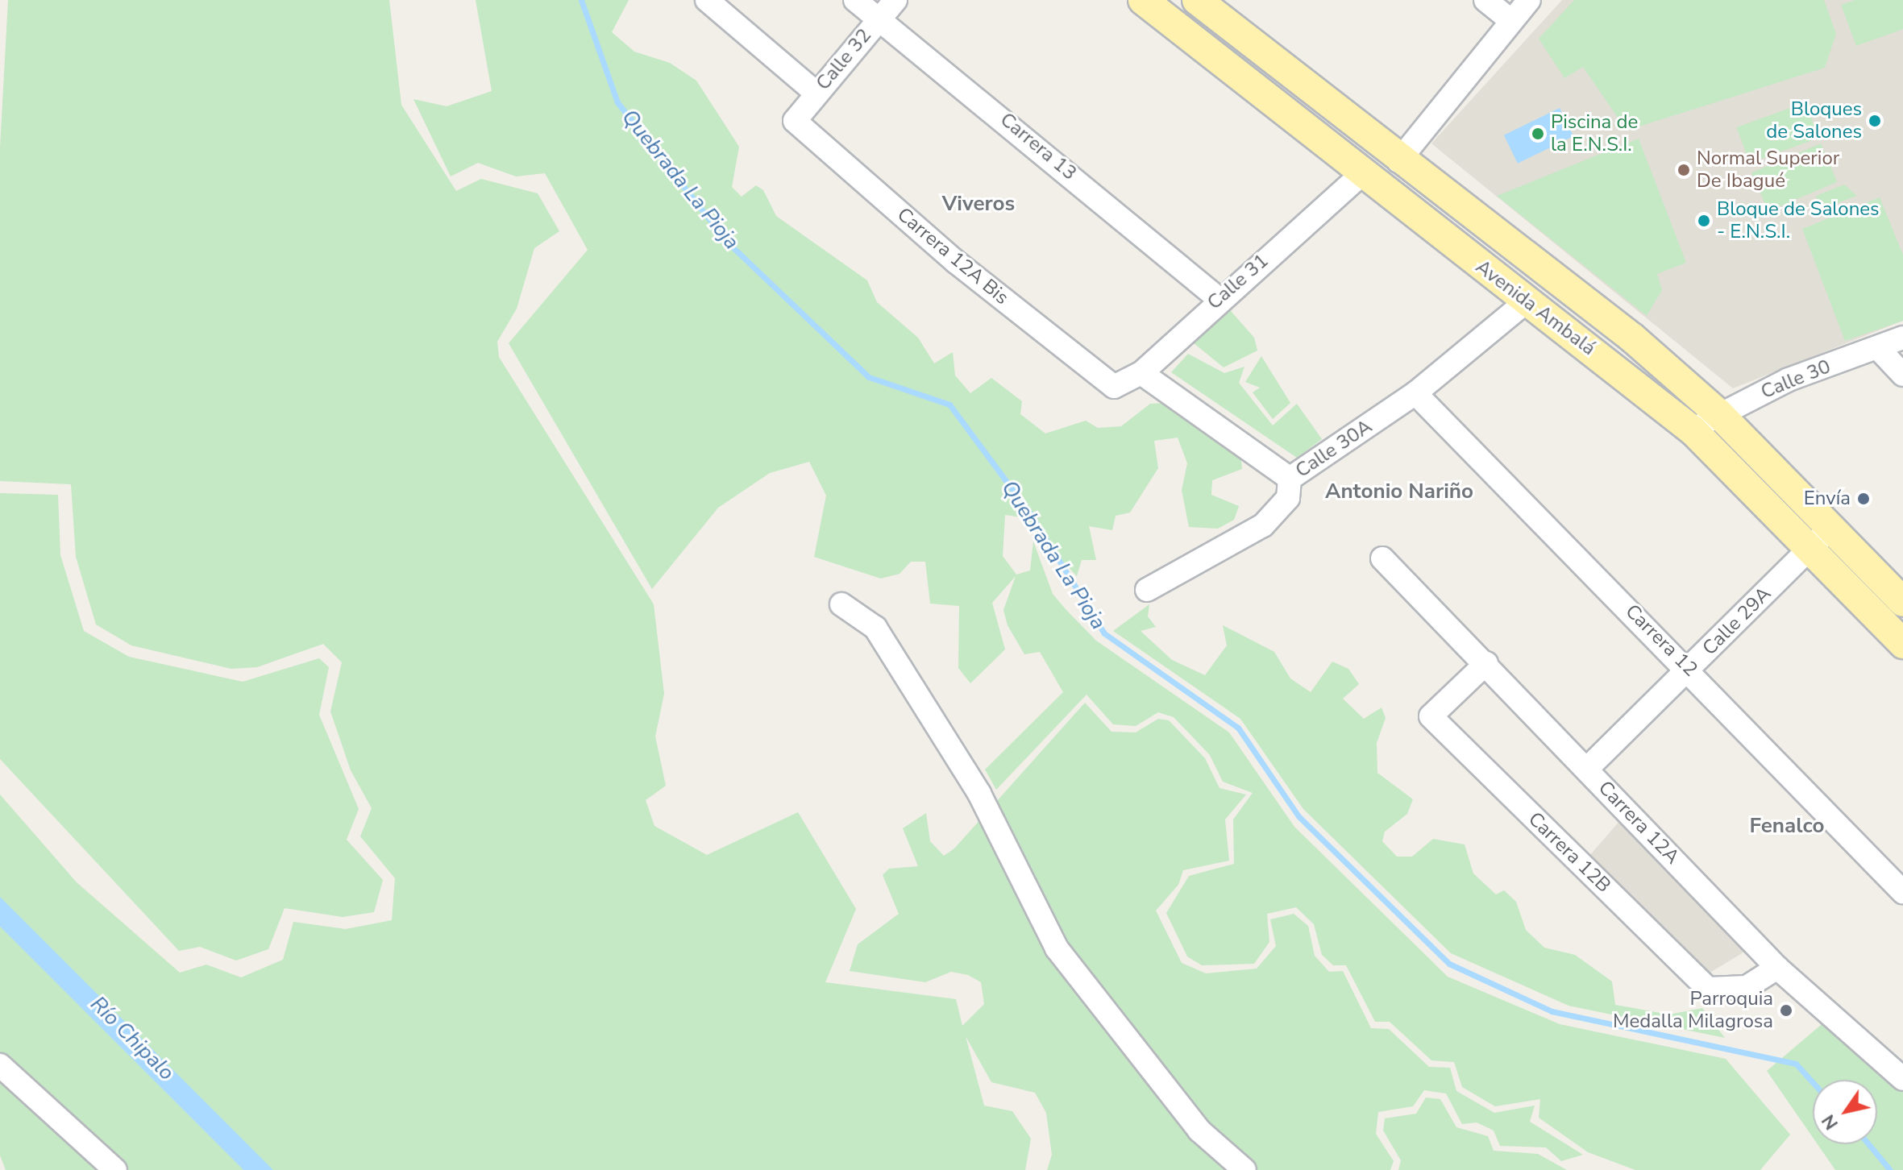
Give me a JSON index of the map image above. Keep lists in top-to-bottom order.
{
  "streets": {
    "main road": ["Avenida Ambalá"],
    "street": [
      "Calle 32",
      "Carrera 13",
      "Carrera 12A Bis",
      "Calle 31",
      "Calle 30",
      "Calle 30A",
      "Calle 29A",
      "Carrera 12",
      "Carrera 12A",
      "Carrera 12B"
    ]
  },
  "crossings": [
    ["Calle 32", "Carrera 13"],
    ["Calle 32", "Carrera 12A Bis"],
    ["Carrera 13", "Calle 31"],
    ["Carrera 12A Bis", "Calle 31"],
    ["Calle 31", "Avenida Ambalá"],
    ["Avenida Ambalá", "Calle 30"],
    ["Avenida Ambalá", "Calle 30A"],
    ["Avenida Ambalá", "Calle 29A"],
    ["Calle 30A", "Carrera 12"],
    ["Calle 29A", "Carrera 12"],
    ["Calle 29A", "Carrera 12A"],
    ["Carrera 12A", "Carrera 12B"]
  ],
  "districts": ["Viveros", "Antonio Nariño", "Fenalco"],
  "water": ["Quebrada La Pioja", "Río Chipalo"],
  "places": [
    "Bloques de Salones",
    "Piscina de la E.N.S.I.",
    "Normal Superior De Ibagué",
    "Bloque de Salones - E.N.S.I.",
    "Envía",
    "Parroquia Medalla Milagrosa"
  ],
  "north": "bottom left"
}
